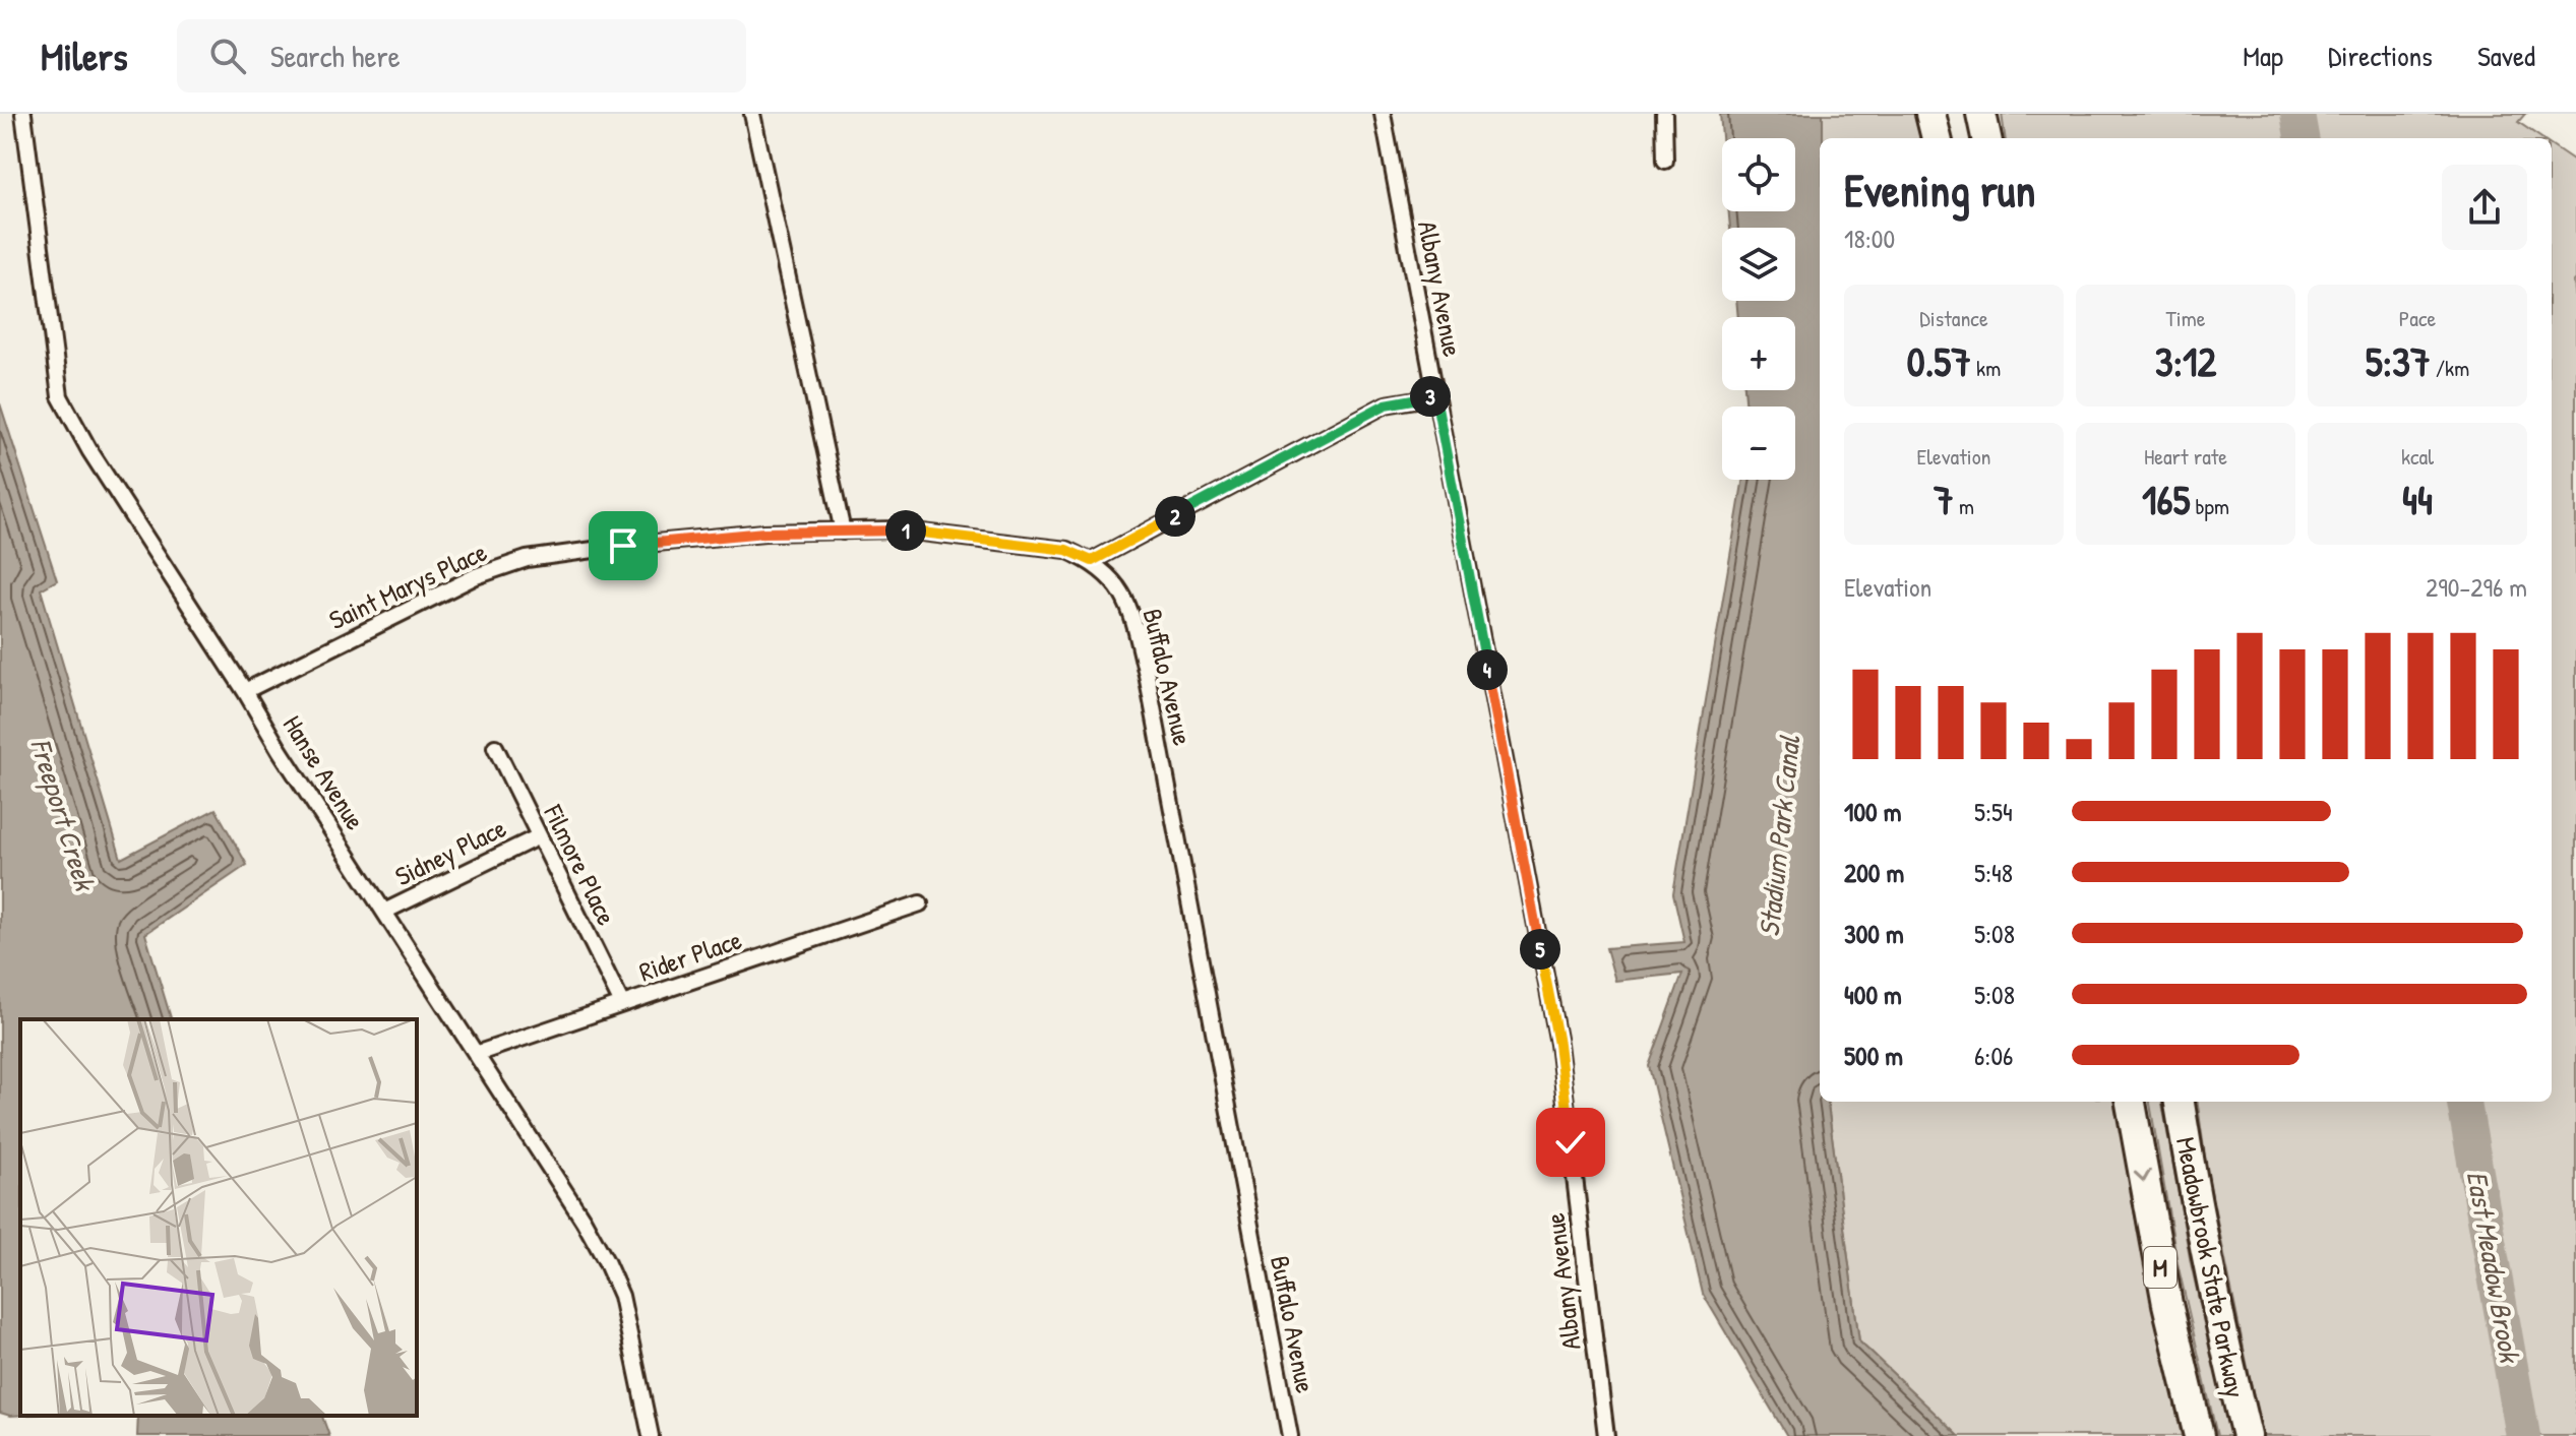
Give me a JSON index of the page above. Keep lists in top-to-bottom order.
{
  "streets": {
    "highway": ["M", "Meadowbrook State Parkway"],
    "street": [
      "Albany Avenue",
      "Saint Marys Place",
      "Buffalo Avenue",
      "Hanse Avenue",
      "Sidney Place",
      "Filmore Place",
      "Rider Place"
    ]
  },
  "crossings": [
    ["Saint Marys Place", "Buffalo Avenue"],
    ["Saint Marys Place", "Hanse Avenue"],
    ["Hanse Avenue", "Sidney Place"],
    ["Hanse Avenue", "Rider Place"],
    ["Sidney Place", "Filmore Place"],
    ["Filmore Place", "Rider Place"]
  ],
  "water": ["Freeport Creek", "Stadium Park Canal", "East Meadow Brook"],
  "page": {
    "header": "Milers",
    "search": "Search here",
    "nav": ["Map", "Directions", "Saved"],
    "map_buttons": ["+", "−"],
    "heading": ["Evening run", "18:00"],
    "stats": [
      ["Distance", "0.57 km"],
      ["Time", "3:12"],
      ["Pace", "5:37 /km"],
      ["Elevation", "7 m"],
      ["Heart rate", "165 bpm"],
      ["kcal", "44"]
    ],
    "pins": [
      "3",
      "2",
      "1",
      "4",
      "5"
    ],
    "chart": ["Elevation", "290–296 m"],
    "list": [
      {
        "name": "100 m",
        "note": "5:54"
      },
      {
        "name": "200 m",
        "note": "5:48"
      },
      {
        "name": "300 m",
        "note": "5:08"
      },
      {
        "name": "400 m",
        "note": "5:08"
      },
      {
        "name": "500 m",
        "note": "6:06"
      }
    ]
  }
}
